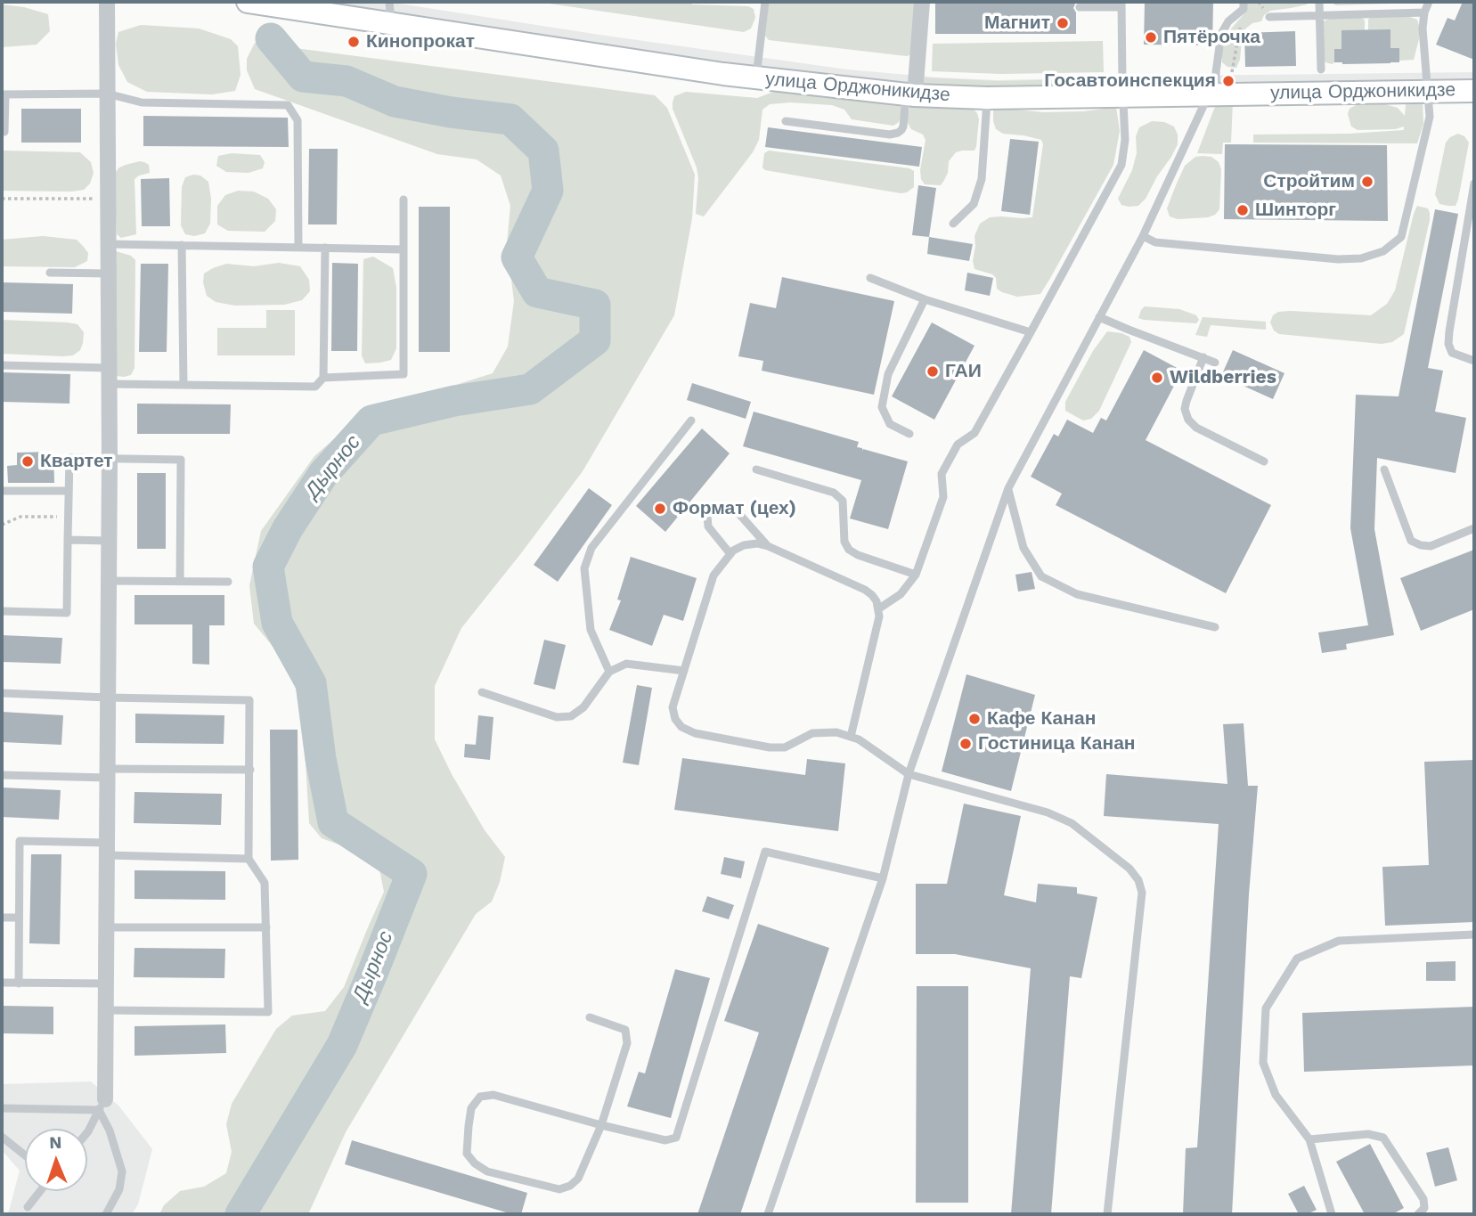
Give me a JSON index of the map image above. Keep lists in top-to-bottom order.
{
  "streets": {
    "main road": ["улица Орджоникидзе"]
  },
  "water": ["Дырнос"],
  "places": [
    "Магнит",
    "Пятёрочка",
    "Кинопрокат",
    "Госавтоинспекция",
    "Стройтим",
    "Шинторг",
    "ГАИ",
    "Wildberries",
    "Квартет",
    "Формат (цех)",
    "Кафе Канан",
    "Гостиница Канан"
  ],
  "north": "top"
}
